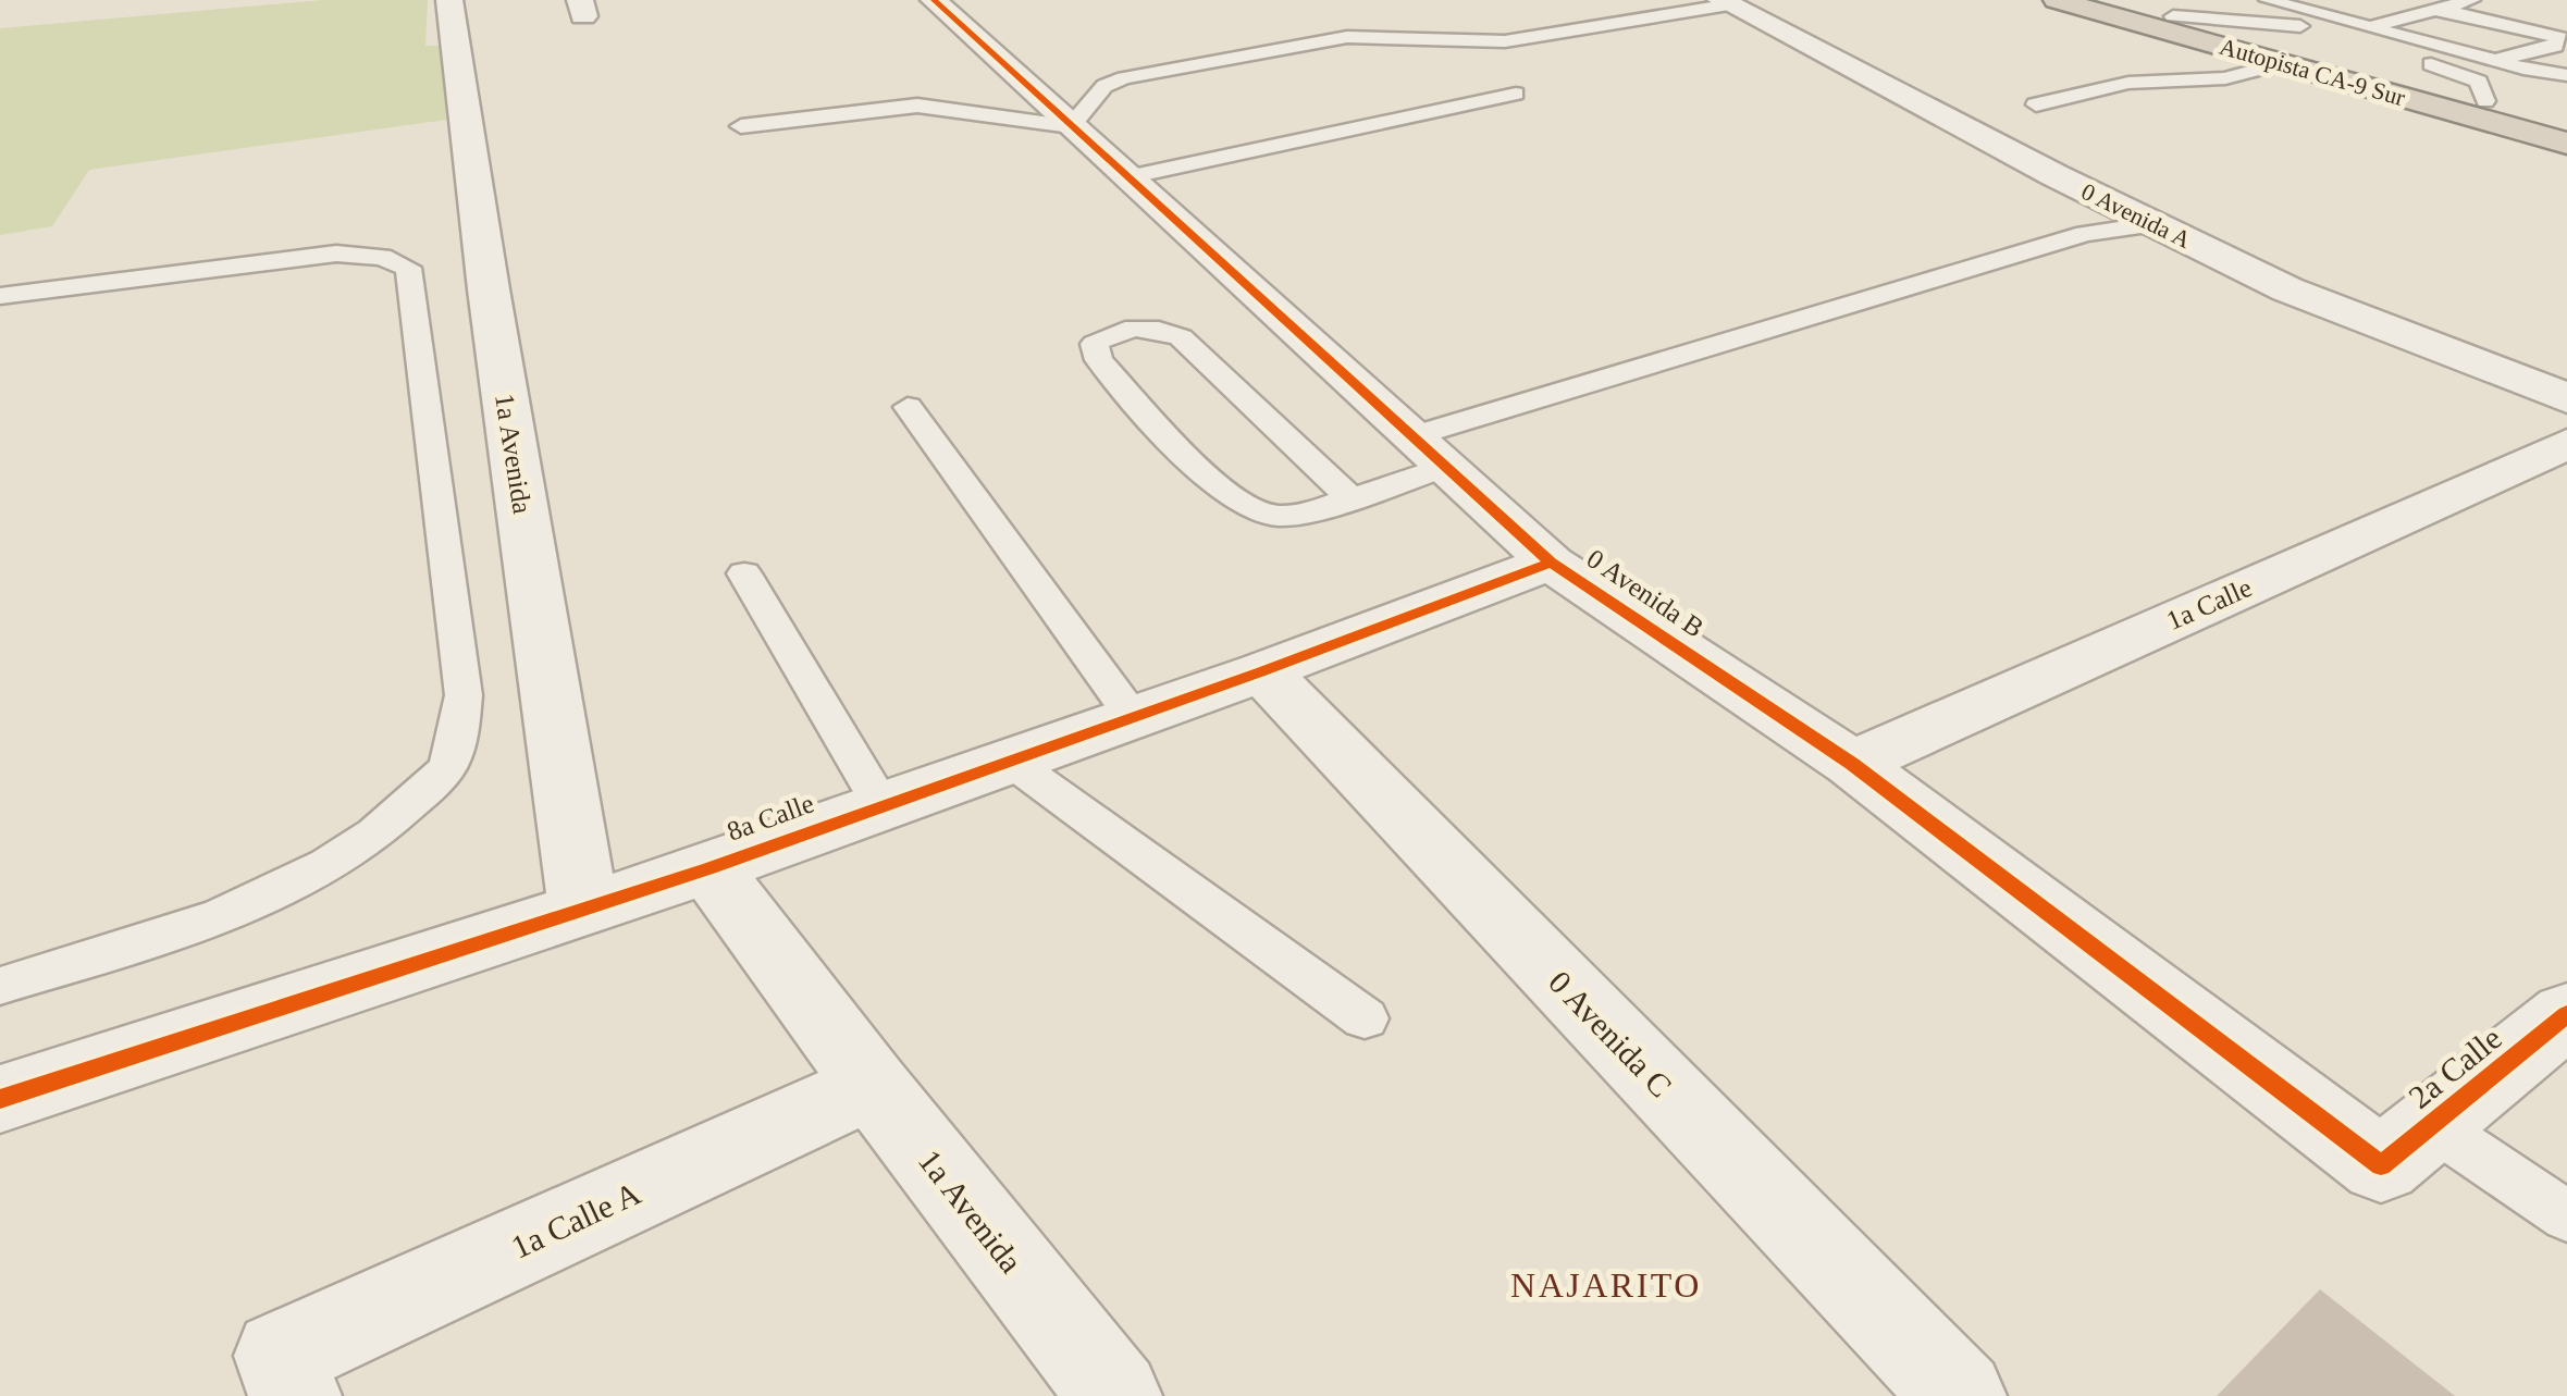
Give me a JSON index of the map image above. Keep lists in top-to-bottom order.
{
  "streets": {
    "highway": ["Autopista CA-9 Sur"],
    "street": [
      "0 Avenida A",
      "1a Avenida",
      "0 Avenida B",
      "1a Calle",
      "8a Calle",
      "0 Avenida C",
      "2a Calle",
      "1a Calle A"
    ]
  },
  "crossings": [
    ["1a Avenida", "8a Calle"],
    ["1a Avenida", "1a Calle A"],
    ["0 Avenida B", "1a Calle"],
    ["0 Avenida B", "8a Calle"],
    ["0 Avenida B", "2a Calle"],
    ["8a Calle", "0 Avenida C"]
  ],
  "districts": ["NAJARITO"]
}
